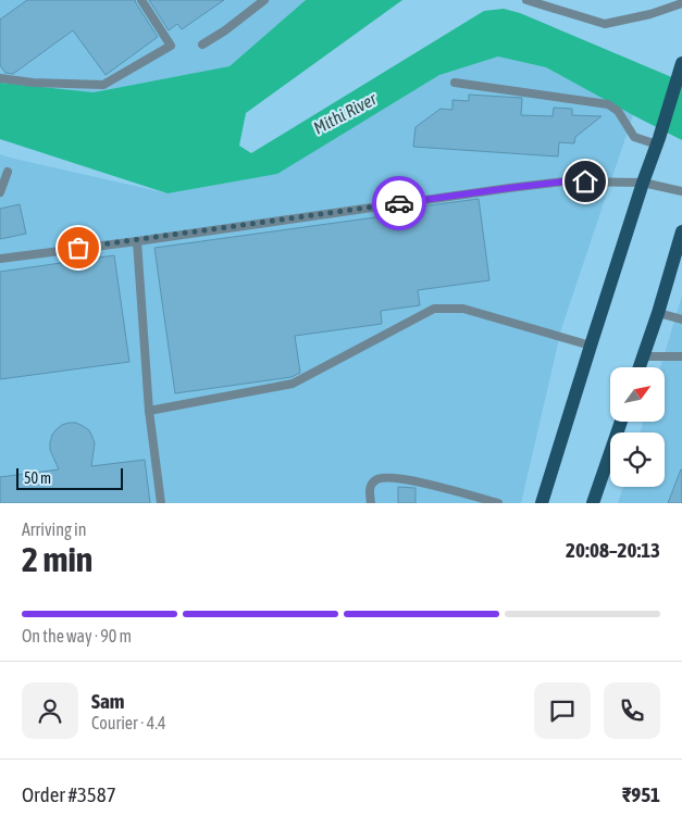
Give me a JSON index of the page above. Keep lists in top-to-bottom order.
{
  "water": ["Mithi River"],
  "scale_bar": "50 m",
  "north": "top right",
  "page": {
    "scale": "50 m",
    "heading": ["2 min", "Arriving in", "20:08–20:13"],
    "panel": [
      "Sam",
      "Courier · 4.4",
      "Order #3587",
      "₹951"
    ],
    "bar": "On the way · 90 m"
  }
}
